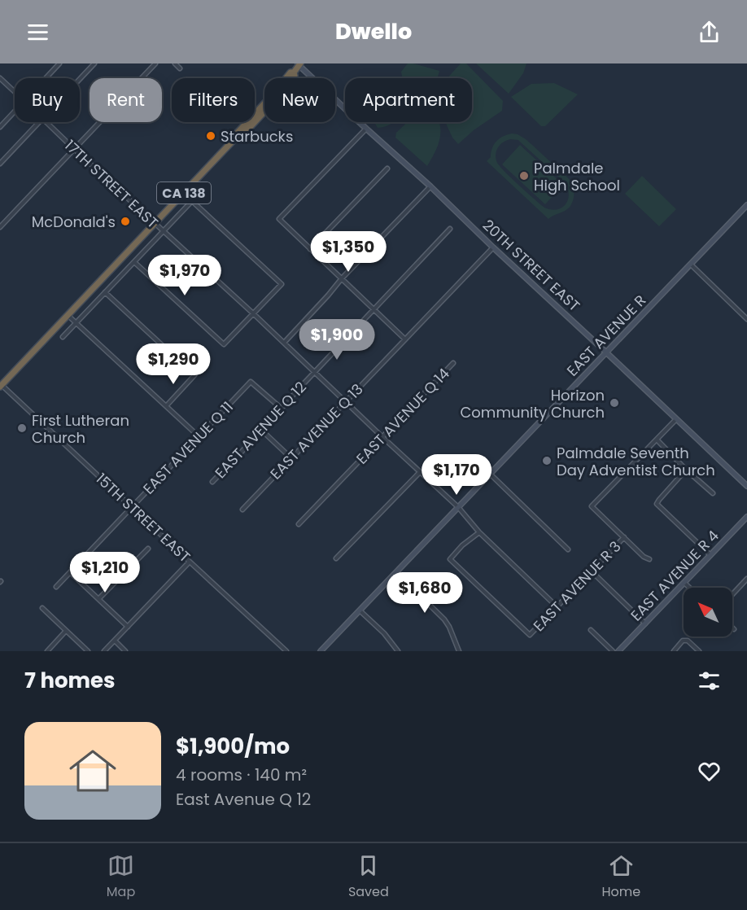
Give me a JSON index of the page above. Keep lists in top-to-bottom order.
{
  "streets": {
    "highway": ["CA 138"],
    "street": [
      "17TH STREET EAST",
      "20TH STREET EAST",
      "EAST AVENUE R",
      "EAST AVENUE Q 14",
      "EAST AVENUE Q 12",
      "EAST AVENUE Q 13",
      "EAST AVENUE Q 11",
      "15TH STREET EAST",
      "EAST AVENUE R 4",
      "EAST AVENUE R 3"
    ]
  },
  "crossings": [
    ["17TH STREET EAST", "CA 138"],
    ["17TH STREET EAST", "EAST AVENUE R"],
    ["17TH STREET EAST", "EAST AVENUE Q 14"],
    ["17TH STREET EAST", "EAST AVENUE Q 12"],
    ["17TH STREET EAST", "EAST AVENUE Q 13"],
    ["17TH STREET EAST", "EAST AVENUE R 3"],
    ["CA 138", "20TH STREET EAST"],
    ["CA 138", "15TH STREET EAST"],
    ["20TH STREET EAST", "EAST AVENUE R"],
    ["20TH STREET EAST", "EAST AVENUE Q 13"],
    ["EAST AVENUE Q 12", "EAST AVENUE Q 11"],
    ["EAST AVENUE Q 11", "15TH STREET EAST"]
  ],
  "places": [
    "Starbucks",
    "Palmdale High School",
    "McDonald's",
    "Horizon Community Church",
    "First Lutheran Church",
    "Palmdale Seventh Day Adventist Church"
  ],
  "north": "top left",
  "page": {
    "header": "Dwello",
    "chip": [
      "Buy",
      "Rent",
      "Filters",
      "New",
      "Apartment"
    ],
    "price": [
      "$1,350",
      "$1,970",
      "$1,900",
      "$1,290",
      "$1,170",
      "$1,210",
      "$1,680"
    ],
    "heading": "7 homes",
    "list": [
      {
        "name": "$1,900/mo",
        "note": "4 rooms · 140 m² · East Avenue Q 12"
      }
    ],
    "tabs": ["Map", "Saved", "Home"]
  }
}
